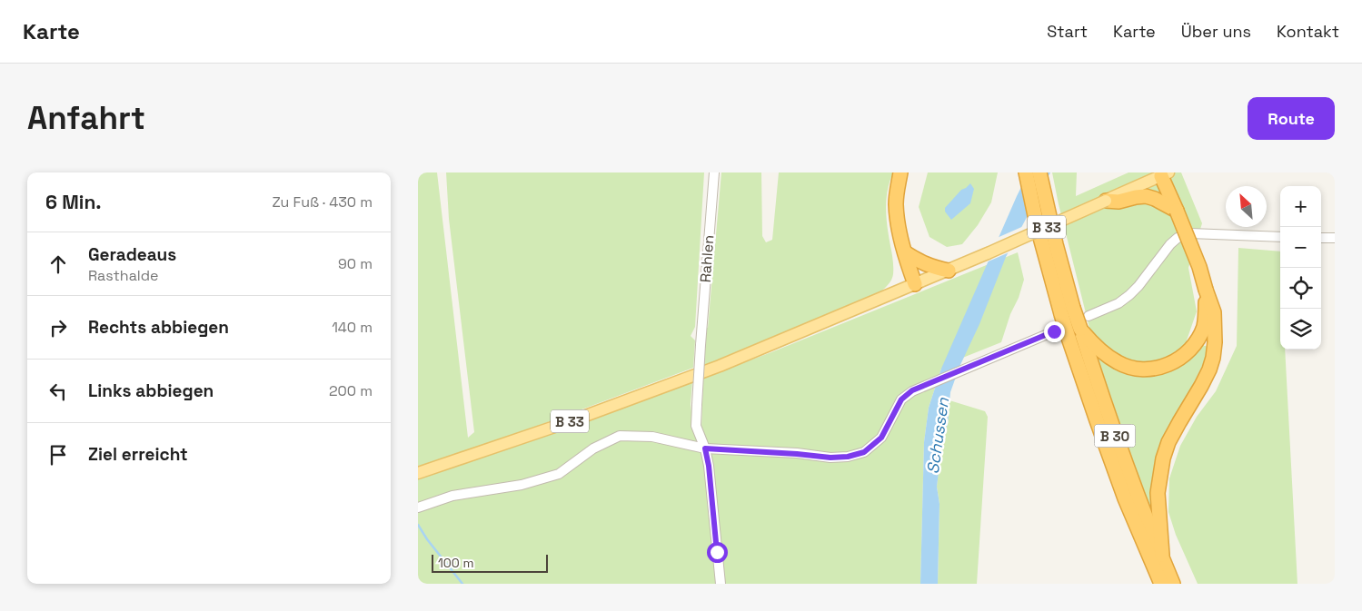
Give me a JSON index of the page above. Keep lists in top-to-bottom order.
{
  "streets": {
    "highway": ["B 30"],
    "main road": ["B 33"],
    "street": ["Rahlen"]
  },
  "water": ["Schussen"],
  "scale_bar": "100 m",
  "north": "top left",
  "page": {
    "header": "Karte",
    "nav": [
      "Start",
      "Karte",
      "Über uns",
      "Kontakt"
    ],
    "buttons": "Route",
    "title": "Anfahrt",
    "heading": ["6 Min.", "Zu Fuß · 430 m"],
    "map_buttons": ["+", "−"],
    "list": [
      ["Geradeaus", "Rasthalde", "90 m"],
      ["Rechts abbiegen", "140 m"],
      ["Links abbiegen", "200 m"],
      "Ziel erreicht"
    ],
    "scale": "100 m"
  }
}
